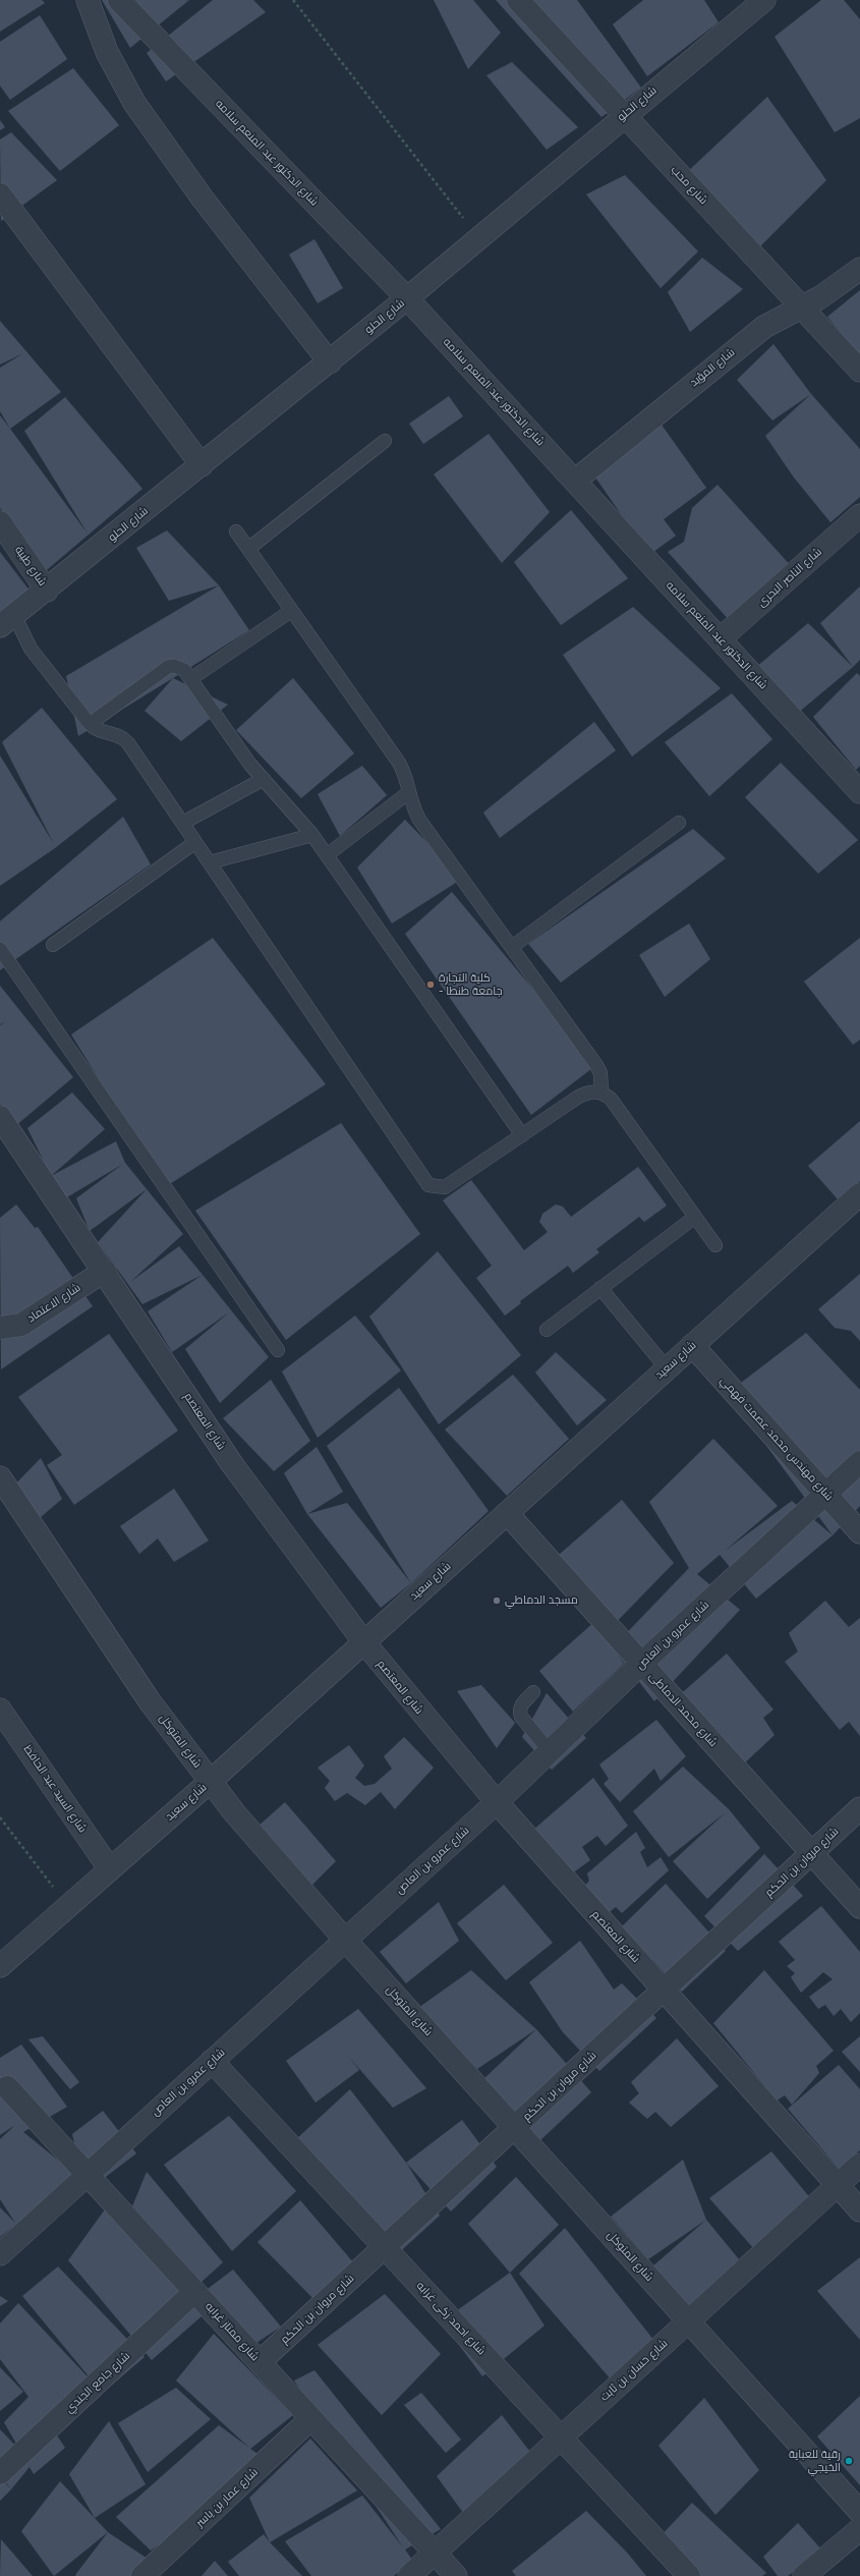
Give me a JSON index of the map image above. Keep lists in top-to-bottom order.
{
  "streets": {
    "street": [
      "شارع الحلو",
      "شارع الدكتور عبد المنعم سلامه",
      "شارع محب",
      "شارع المؤيد",
      "شارع طيبة",
      "شارع الناصر البحرى",
      "شارع الاعتماد",
      "شارع سعيد",
      "شارع المعتصم",
      "شارع مهندس محمد عصمت فهمي",
      "شارع عمرو بن العاص",
      "شارع محمد الدماطى",
      "شارع المتوكل",
      "شارع السيد عبد الحافظ",
      "شارع مروان بن الحكم",
      "شارع احمد زكى غرابه",
      "شارع ممتاز غرابه",
      "شارع حسان بن ثابت",
      "شارع جامع الجندي",
      "شارع عمار بن ياسر"
    ]
  },
  "crossings": [
    ["شارع الحلو", "شارع الدكتور عبد المنعم سلامه"],
    ["شارع الحلو", "شارع محب"],
    ["شارع الحلو", "شارع طيبة"],
    ["شارع الدكتور عبد المنعم سلامه", "شارع المؤيد"],
    ["شارع الدكتور عبد المنعم سلامه", "شارع الناصر البحرى"],
    ["شارع محب", "شارع المؤيد"],
    ["شارع الاعتماد", "شارع المعتصم"],
    ["شارع سعيد", "شارع المعتصم"],
    ["شارع سعيد", "شارع مهندس محمد عصمت فهمي"],
    ["شارع سعيد", "شارع محمد الدماطى"],
    ["شارع سعيد", "شارع المتوكل"],
    ["شارع سعيد", "شارع السيد عبد الحافظ"],
    ["شارع المعتصم", "شارع عمرو بن العاص"],
    ["شارع المعتصم", "شارع مروان بن الحكم"],
    ["شارع المعتصم", "شارع حسان بن ثابت"],
    ["شارع مهندس محمد عصمت فهمي", "شارع عمرو بن العاص"],
    ["شارع عمرو بن العاص", "شارع محمد الدماطى"],
    ["شارع عمرو بن العاص", "شارع المتوكل"],
    ["شارع عمرو بن العاص", "شارع احمد زكى غرابه"],
    ["شارع عمرو بن العاص", "شارع ممتاز غرابه"],
    ["شارع محمد الدماطى", "شارع مروان بن الحكم"],
    ["شارع المتوكل", "شارع مروان بن الحكم"],
    ["شارع المتوكل", "شارع حسان بن ثابت"],
    ["شارع مروان بن الحكم", "شارع احمد زكى غرابه"],
    ["شارع مروان بن الحكم", "شارع ممتاز غرابه"],
    ["شارع احمد زكى غرابه", "شارع حسان بن ثابت"],
    ["شارع ممتاز غرابه", "شارع حسان بن ثابت"],
    ["شارع ممتاز غرابه", "شارع جامع الجندي"],
    ["شارع ممتاز غرابه", "شارع عمار بن ياسر"]
  ],
  "places": ["كلية التجارة - جامعة طنطا", "مسجد الدماطي", "رقية للعباية الخيجي"]
}
